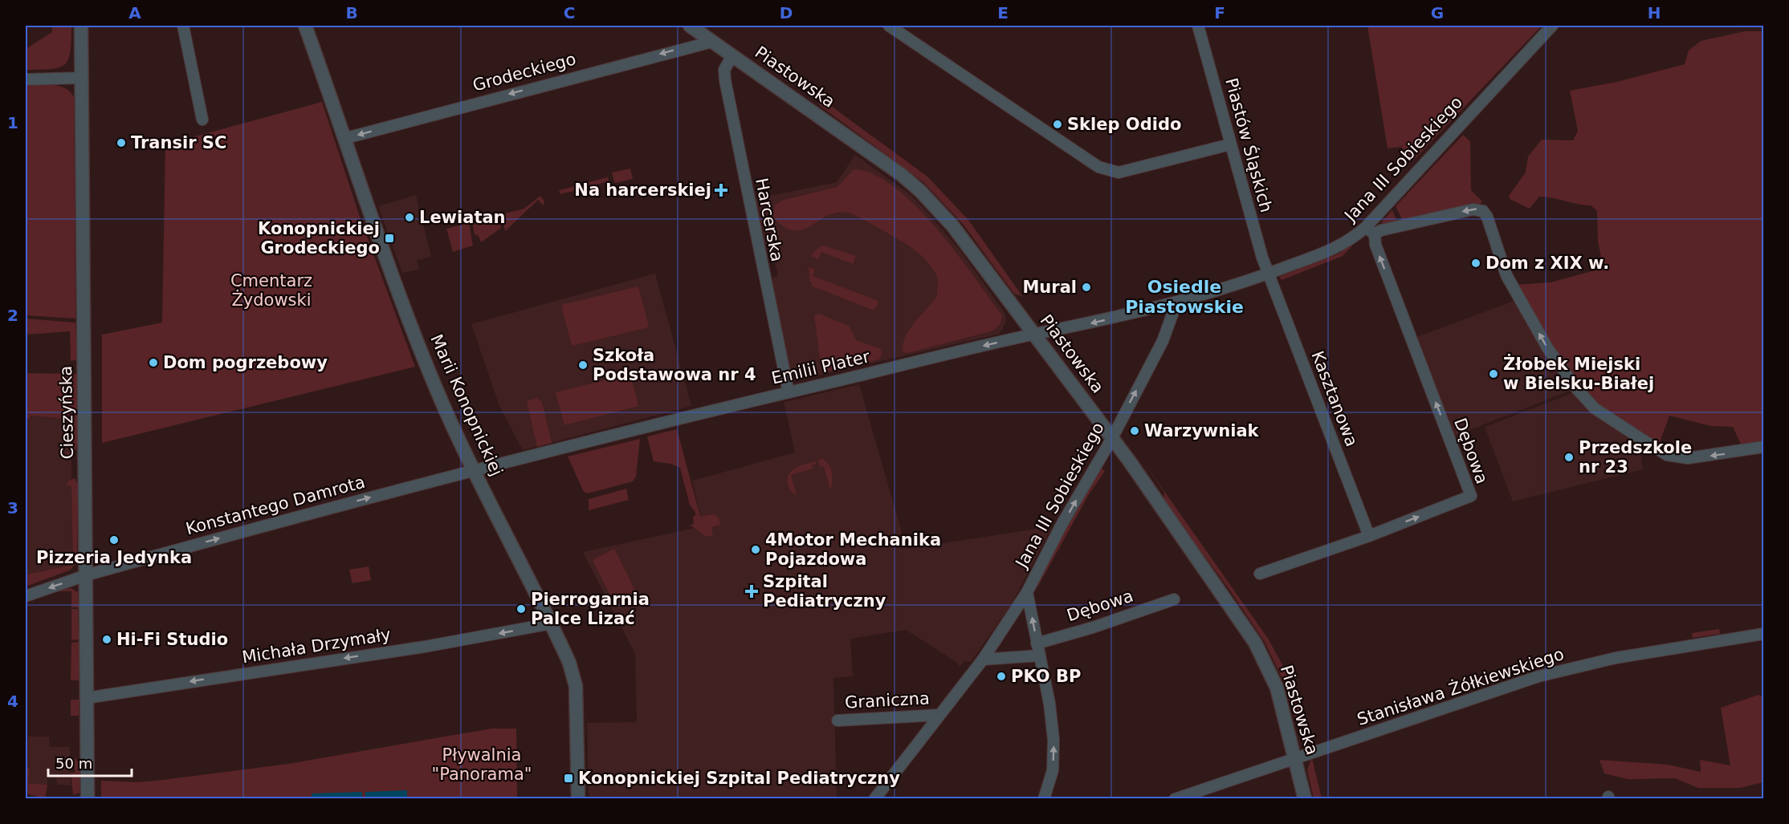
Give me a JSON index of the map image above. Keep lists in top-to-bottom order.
{
  "streets": {
    "street": [
      "Grodeckiego",
      "Piastowska",
      "Piastów Śląskich",
      "Jana III Sobieskiego",
      "Harcerska",
      "Emilii Plater",
      "Kasztanowa",
      "Marii Konopnickiej",
      "Cieszyńska",
      "Dębowa",
      "Konstantego Damrota",
      "Michała Drzymały",
      "Stanisława Żółkiewskiego",
      "Graniczna"
    ]
  },
  "crossings": [
    ["Grodeckiego", "Piastowska"],
    ["Grodeckiego", "Marii Konopnickiej"],
    ["Piastowska", "Jana III Sobieskiego"],
    ["Piastowska", "Harcerska"],
    ["Piastowska", "Emilii Plater"],
    ["Piastowska", "Stanisława Żółkiewskiego"],
    ["Piastów Śląskich", "Jana III Sobieskiego"],
    ["Piastów Śląskich", "Kasztanowa"],
    ["Jana III Sobieskiego", "Emilii Plater"],
    ["Jana III Sobieskiego", "Kasztanowa"],
    ["Jana III Sobieskiego", "Dębowa"],
    ["Jana III Sobieskiego", "Graniczna"],
    ["Harcerska", "Emilii Plater"],
    ["Emilii Plater", "Marii Konopnickiej"],
    ["Emilii Plater", "Konstantego Damrota"],
    ["Kasztanowa", "Dębowa"],
    ["Marii Konopnickiej", "Konstantego Damrota"],
    ["Marii Konopnickiej", "Michała Drzymały"],
    ["Cieszyńska", "Konstantego Damrota"],
    ["Cieszyńska", "Michała Drzymały"]
  ],
  "one_way": ["Grodeckiego", "Emilii Plater", "Michała Drzymały"],
  "districts": ["Osiedle Piastowskie"],
  "parks": ["Cmentarz Żydowski", "Pływalnia \"Panorama\""],
  "places": {
    "other": [
      "Sklep Odido",
      "Transir SC",
      "Lewiatan",
      "Dom z XIX w.",
      "Mural",
      "Dom pogrzebowy",
      "Szkoła Podstawowa nr 4",
      "Żłobek Miejski w Bielsku-Białej",
      "Warzywniak",
      "Przedszkole nr 23",
      "Pizzeria Jedynka",
      "4Motor Mechanika Pojazdowa",
      "Pierrogarnia Palce Lizać",
      "Hi-Fi Studio",
      "PKO BP"
    ],
    "health": ["Na harcerskiej", "Szpital Pediatryczny"],
    "transit": ["Konopnickiej Grodeckiego", "Konopnickiej Szpital Pediatryczny"]
  },
  "scale_bar": "50 m",
  "grid": {
    "columns": [
      "A",
      "B",
      "C",
      "D",
      "E",
      "F",
      "G",
      "H"
    ],
    "rows": [
      "1",
      "2",
      "3",
      "4"
    ]
  }
}
